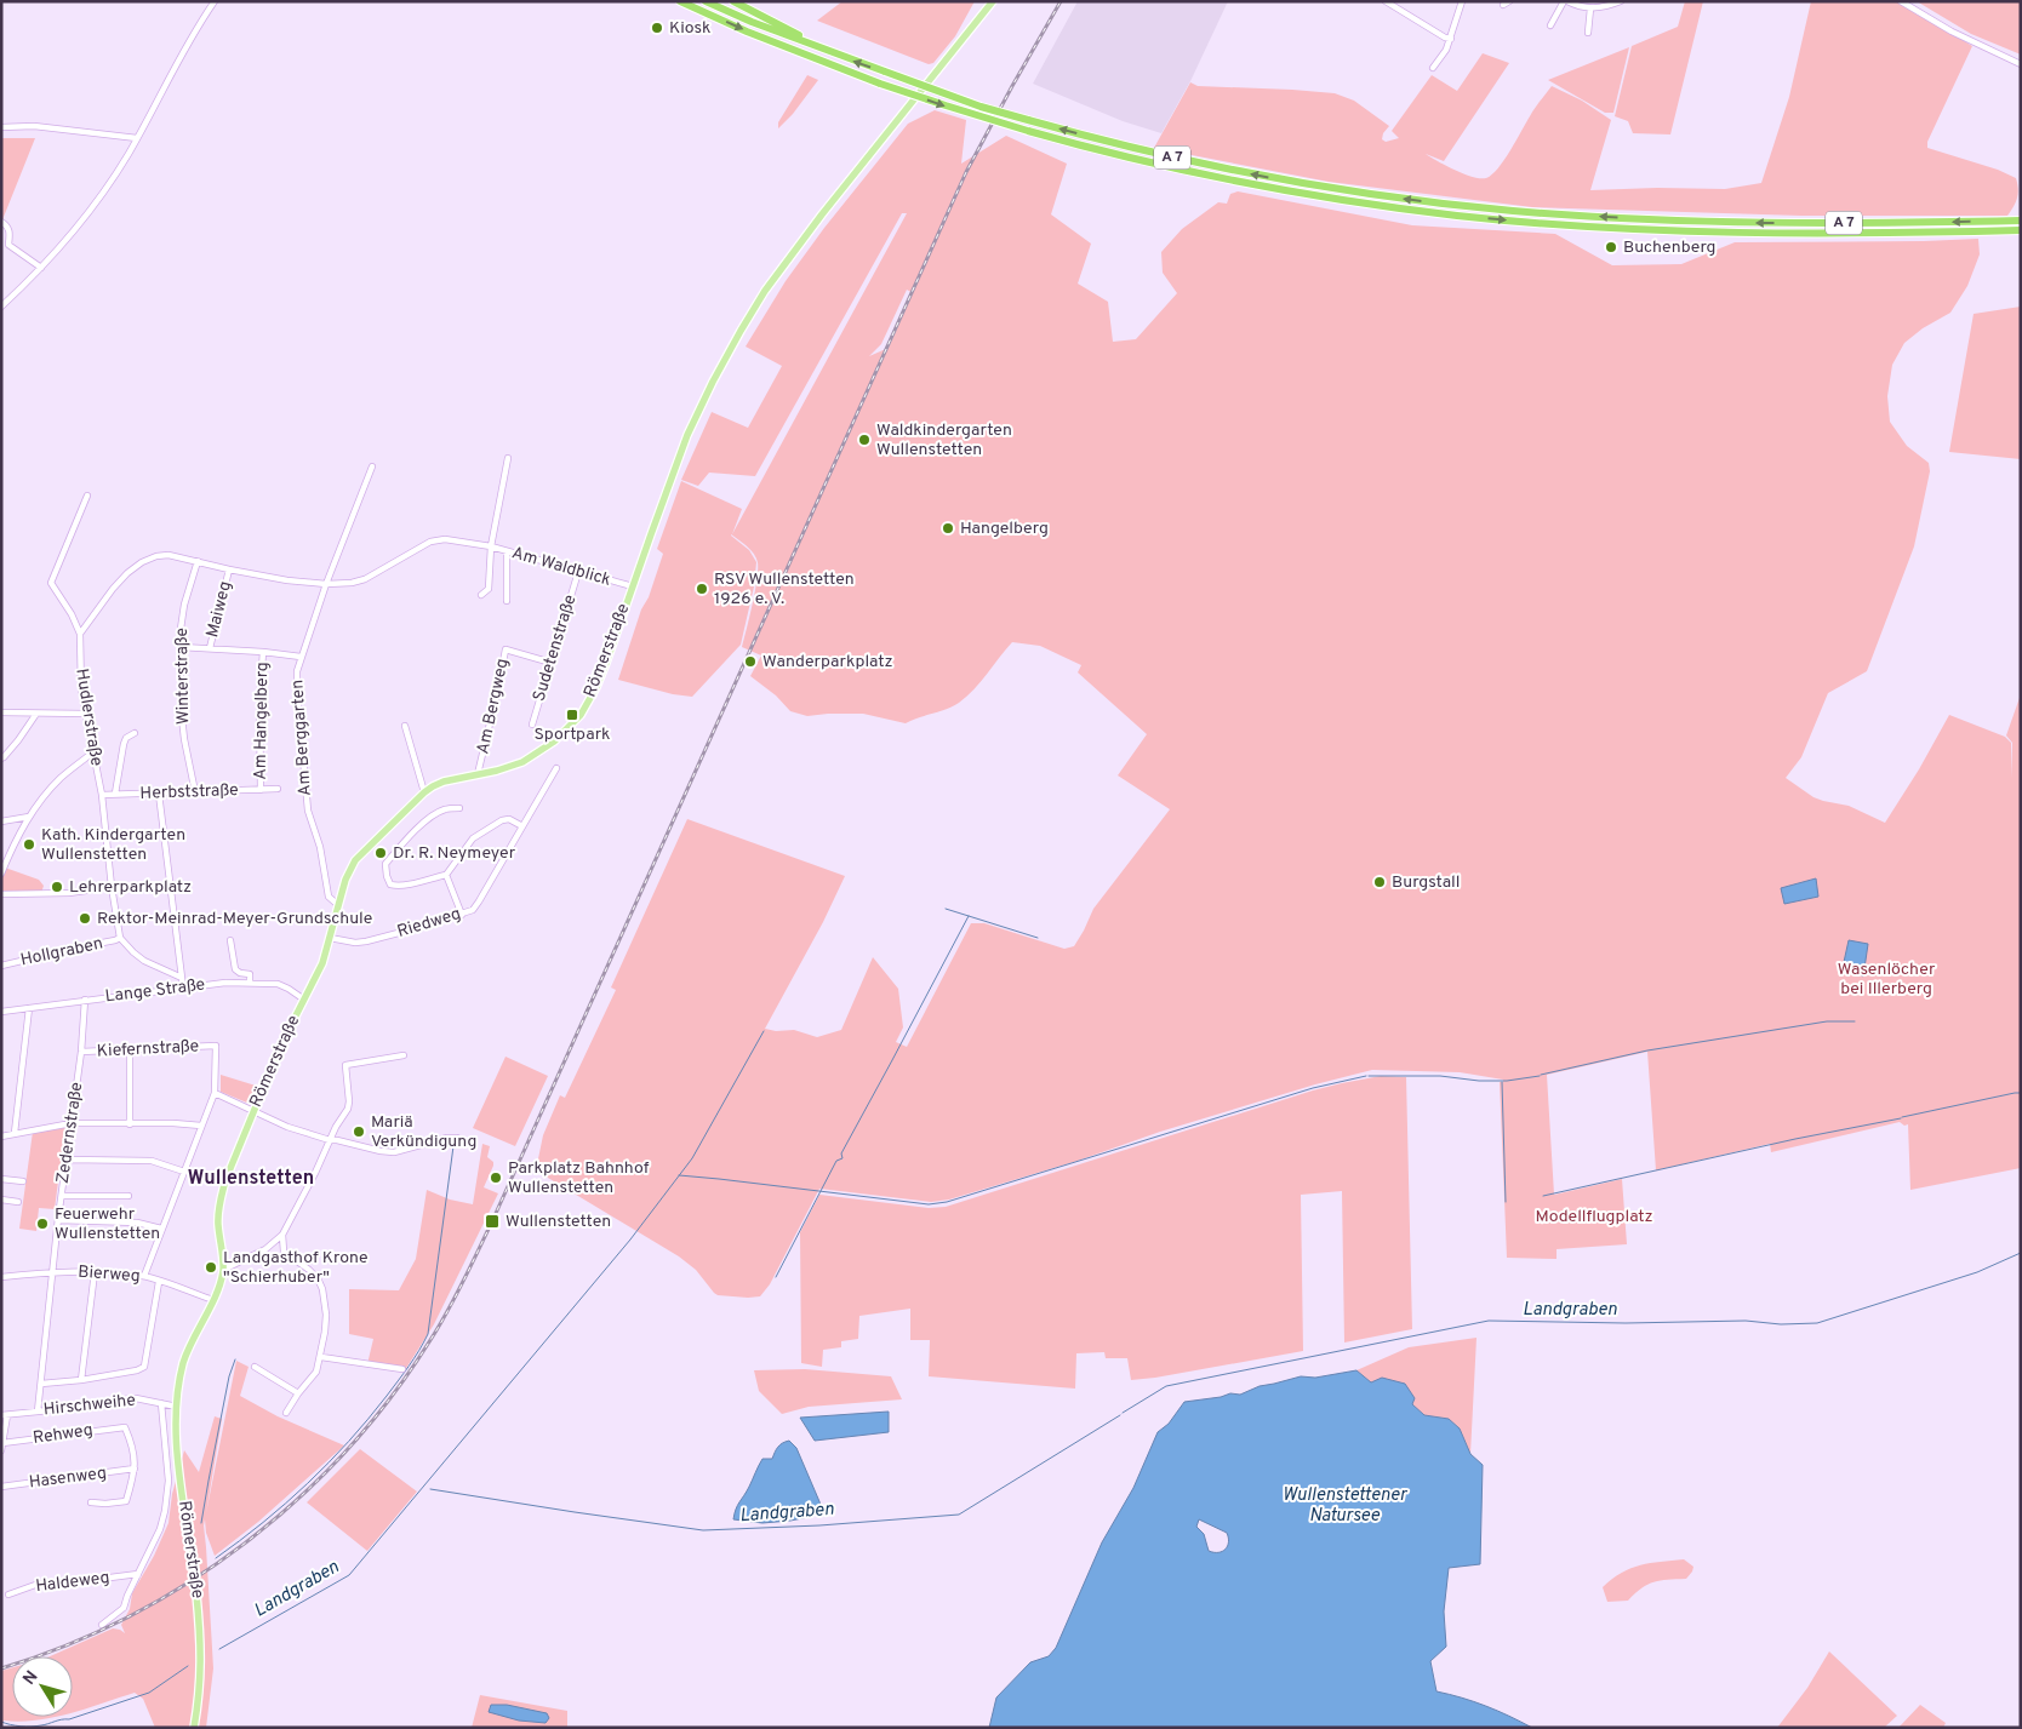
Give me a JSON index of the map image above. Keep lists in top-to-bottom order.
{
  "streets": {
    "highway": ["A 7"],
    "main road": ["Römerstraße"],
    "street": [
      "Am Waldblick",
      "Maiweg",
      "Sudetenstraße",
      "Winterstraße",
      "Am Bergweg",
      "Hudlerstraße",
      "Am Hangelberg",
      "Am Berggarten",
      "Herbststraße",
      "Riedweg",
      "Hollgraben",
      "Lange Straße",
      "Kiefernstraße",
      "Zedernstraße",
      "Bierweg",
      "Hirschweihe",
      "Rehweg",
      "Hasenweg",
      "Haldeweg"
    ]
  },
  "crossings": [
    ["Am Waldblick", "Sudetenstraße"],
    ["Am Waldblick", "Römerstraße"],
    ["Am Waldblick", "Am Berggarten"],
    ["Sudetenstraße", "Am Bergweg"],
    ["Römerstraße", "Am Bergweg"],
    ["Römerstraße", "Am Berggarten"],
    ["Römerstraße", "Riedweg"],
    ["Römerstraße", "Lange Straße"],
    ["Römerstraße", "Bierweg"],
    ["Römerstraße", "Hirschweihe"],
    ["Winterstraße", "Herbststraße"],
    ["Hudlerstraße", "Herbststraße"],
    ["Hudlerstraße", "Hollgraben"],
    ["Am Hangelberg", "Herbststraße"],
    ["Lange Straße", "Zedernstraße"],
    ["Kiefernstraße", "Zedernstraße"],
    ["Zedernstraße", "Bierweg"],
    ["Zedernstraße", "Hirschweihe"],
    ["Rehweg", "Hasenweg"]
  ],
  "districts": ["Wullenstetten"],
  "water": ["Landgraben", "Wullenstettener Natursee"],
  "parks": ["Wasenlöcher bei Illerberg", "Modellflugplatz"],
  "places": {
    "other": [
      "Kiosk",
      "Buchenberg",
      "Waldkindergarten Wullenstetten",
      "Hangelberg",
      "RSV Wullenstetten 1926 e. V.",
      "Wanderparkplatz",
      "Kath. Kindergarten Wullenstetten",
      "Dr. R. Neymeyer",
      "Burgstall",
      "Lehrerparkplatz",
      "Rektor-Meinrad-Meyer-Grundschule",
      "Mariä Verkündigung",
      "Parkplatz Bahnhof Wullenstetten",
      "Feuerwehr Wullenstetten",
      "Landgasthof Krone \"Schierhuber\""
    ],
    "transit": ["Sportpark", "Wullenstetten"]
  },
  "north": "top left"
}
